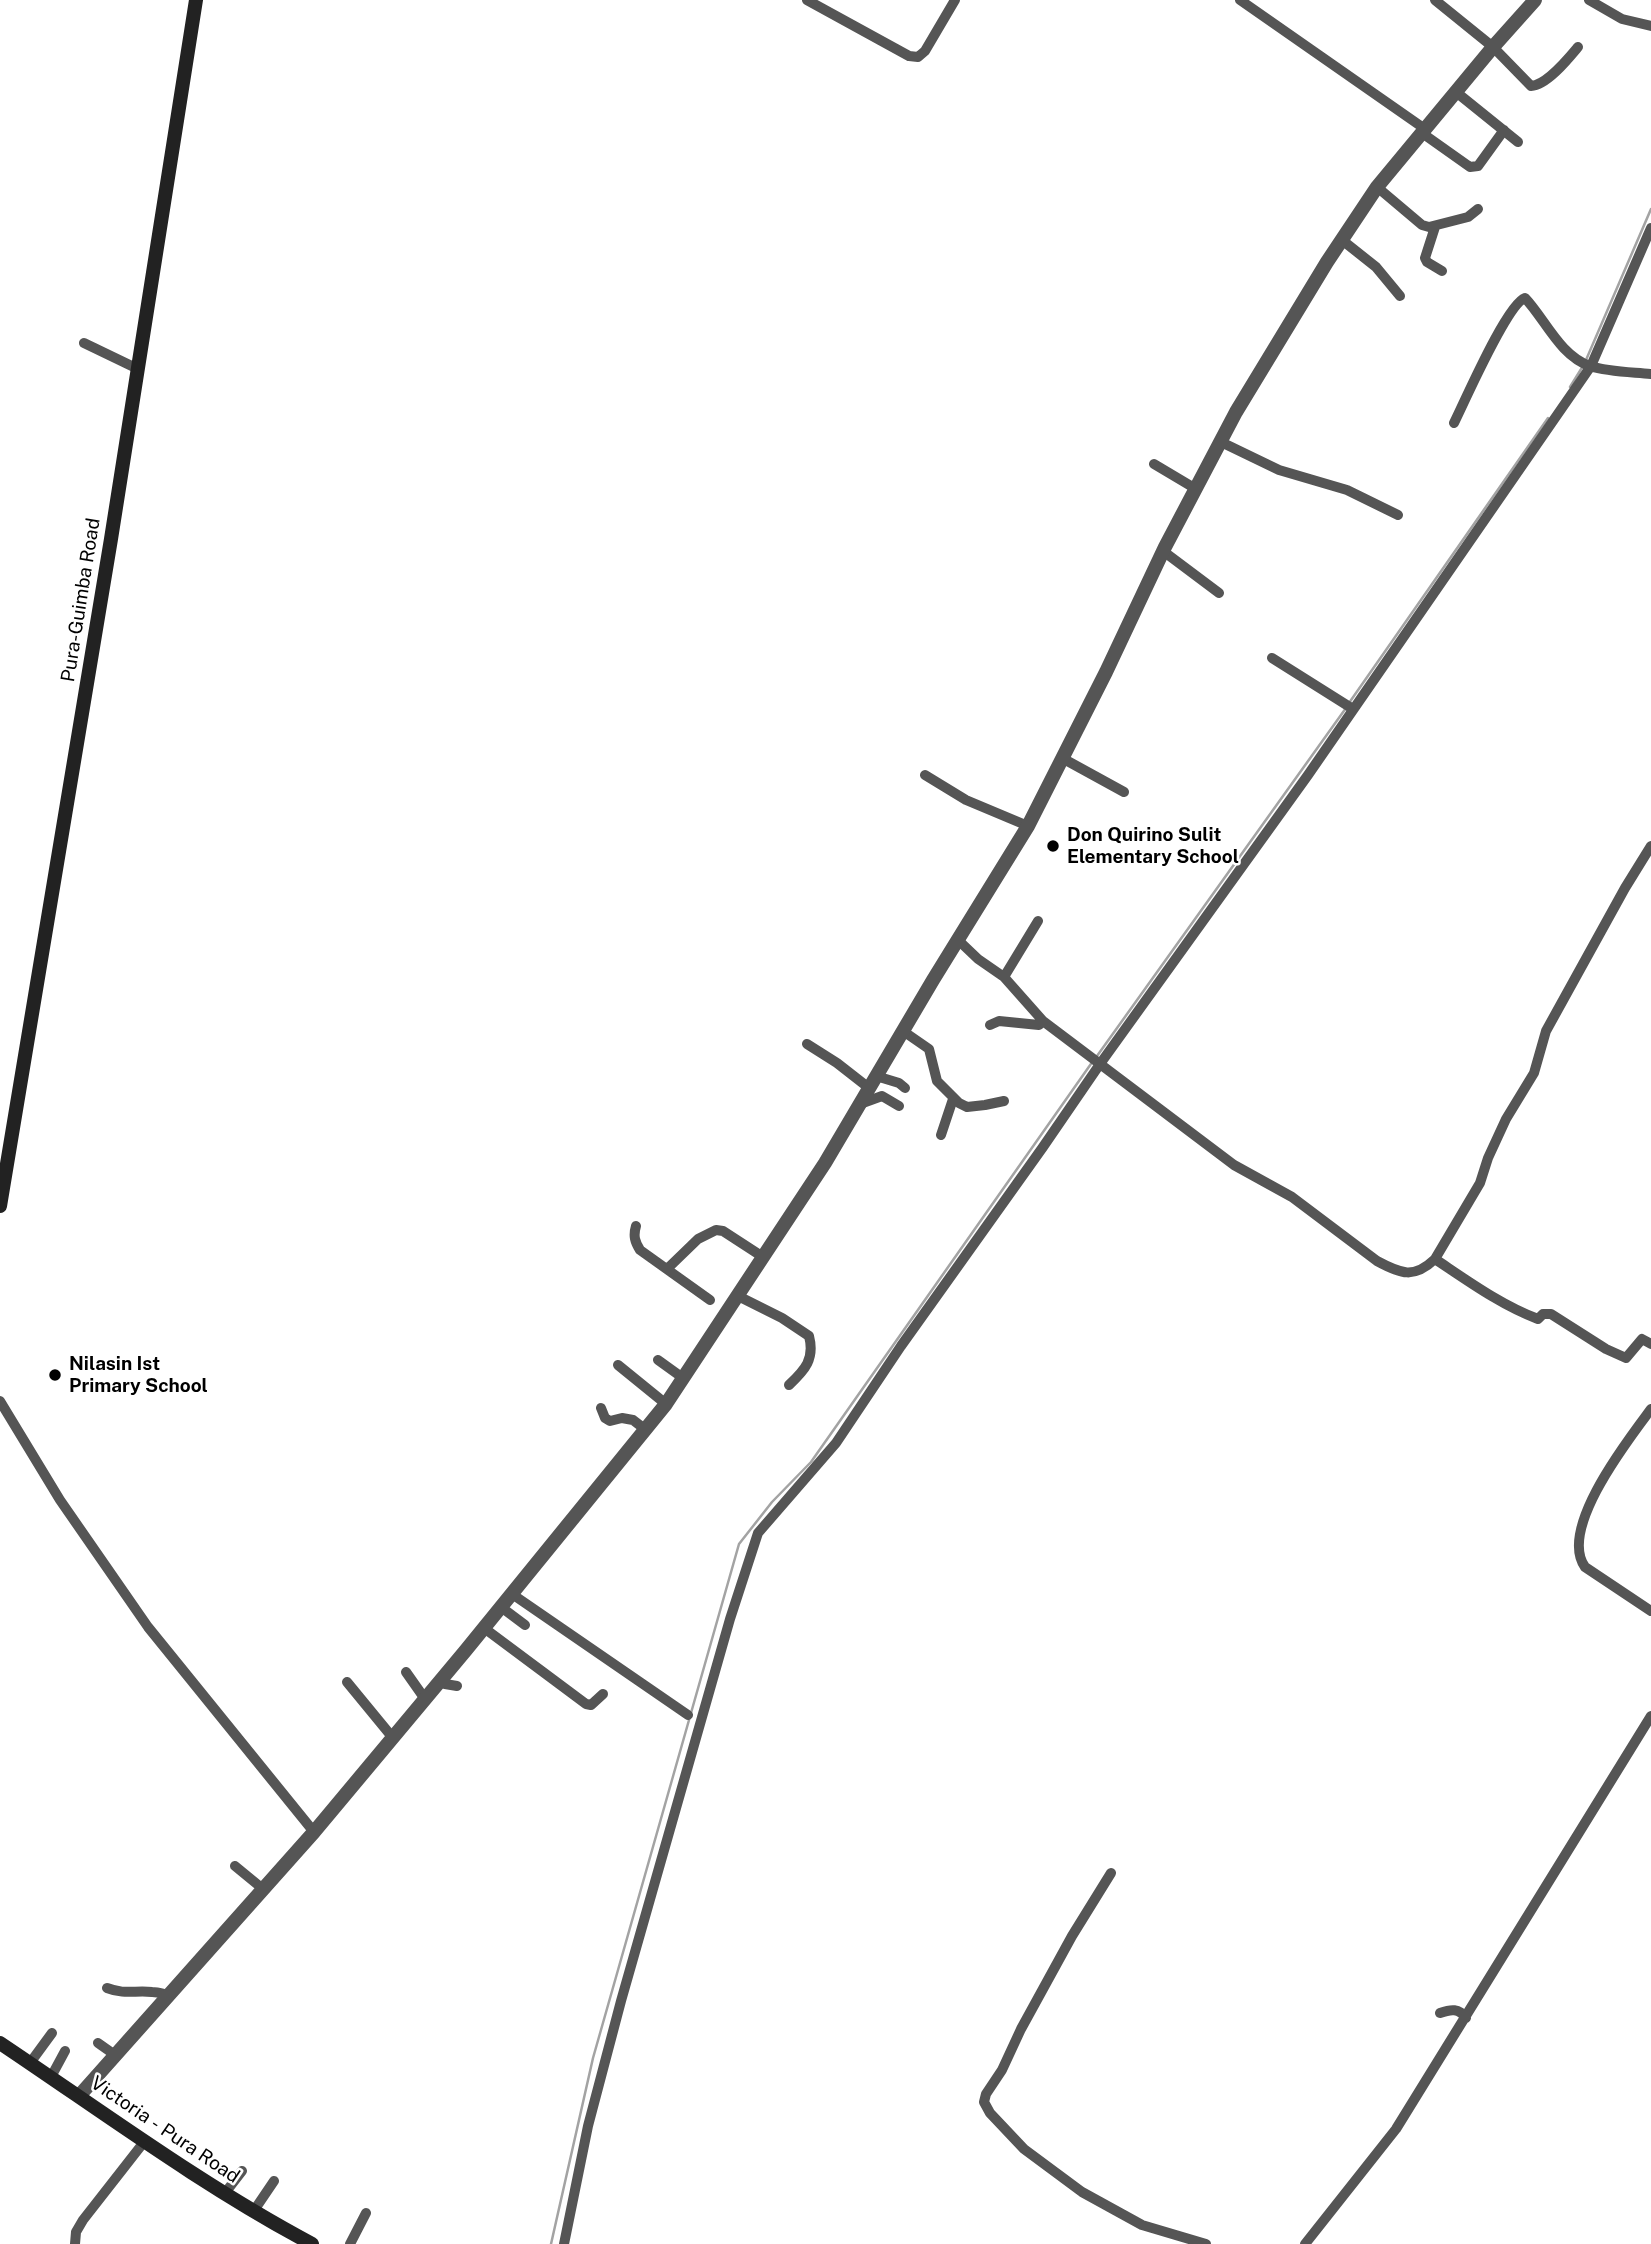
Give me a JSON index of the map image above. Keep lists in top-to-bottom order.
{
  "streets": {
    "main road": ["Pura-Guimba Road", "Victoria - Pura Road"]
  },
  "places": ["Don Quirino Sulit Elementary School", "Nilasin Ist Primary School"]
}
